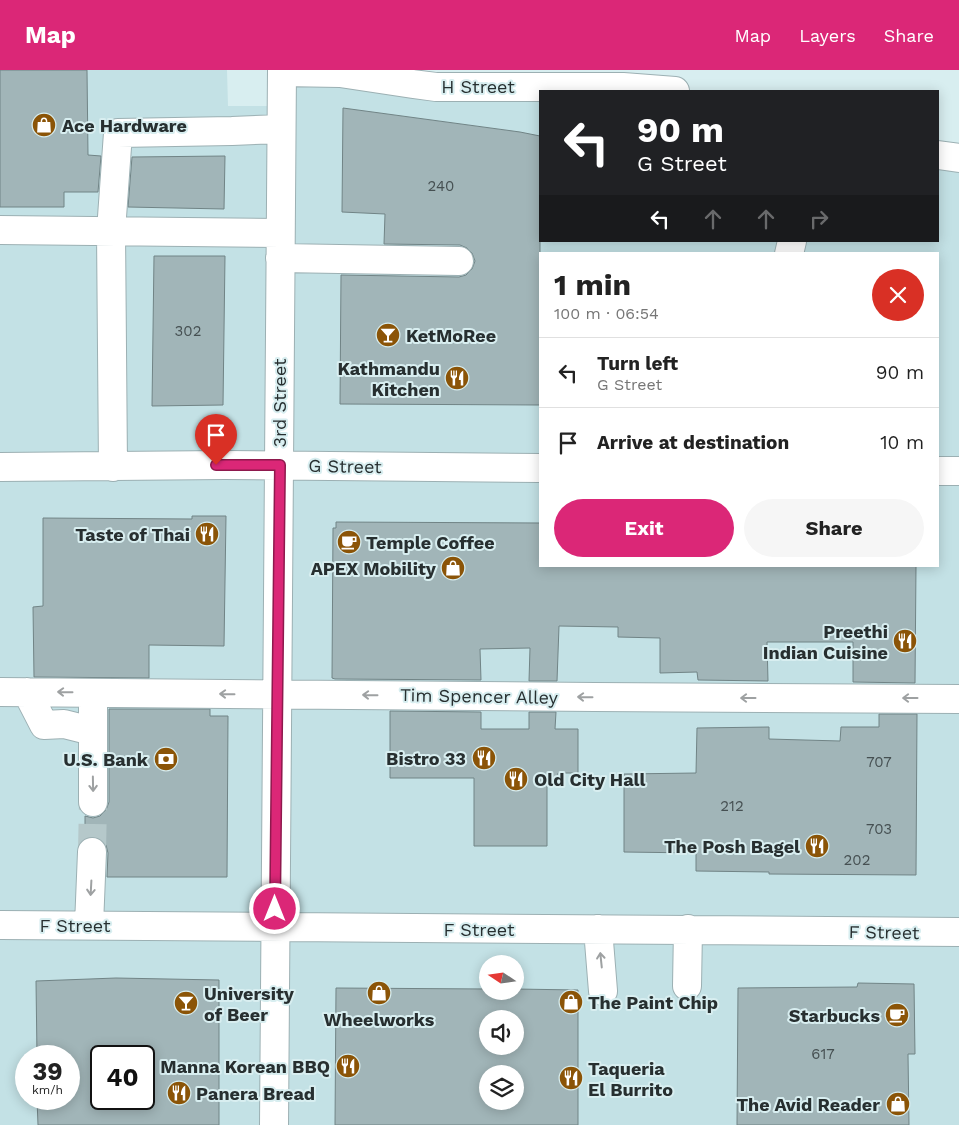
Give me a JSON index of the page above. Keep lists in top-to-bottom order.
{
  "streets": {
    "street": [
      "H Street",
      "3rd Street",
      "G Street",
      "Tim Spencer Alley",
      "F Street"
    ]
  },
  "crossings": [
    ["H Street", "3rd Street"],
    ["3rd Street", "G Street"],
    ["3rd Street", "Tim Spencer Alley"],
    ["3rd Street", "F Street"]
  ],
  "one_way": ["Tim Spencer Alley"],
  "places": {
    "shop": [
      "Ace Hardware",
      "APEX Mobility",
      "Wheelworks",
      "The Paint Chip",
      "The Avid Reader"
    ],
    "bar": ["KetMoRee", "University of Beer"],
    "restaurant": [
      "Kathmandu Kitchen",
      "Taste of Thai",
      "Preethi Indian Cuisine",
      "Bistro 33",
      "Old City Hall",
      "The Posh Bagel",
      "Manna Korean BBQ",
      "Taqueria El Burrito",
      "Panera Bread"
    ],
    "cafe": ["Temple Coffee", "Starbucks"],
    "bank": ["U.S. Bank"]
  },
  "house_numbers": [
    "240",
    "302",
    "707",
    "212",
    "703",
    "202",
    "617"
  ],
  "north": "left",
  "page": {
    "header": "Map",
    "nav": ["Map", "Layers", "Share"],
    "turn": ["90 m", "G Street"],
    "heading": ["1 min", "100 m · 06:54"],
    "list": [
      {
        "name": "Turn left",
        "note": "G Street",
        "value": "90 m"
      },
      {
        "name": "Arrive at destination",
        "value": "10 m"
      }
    ],
    "buttons": ["Exit", "Share"],
    "speed": "39 km/h",
    "limit": "40"
  }
}
